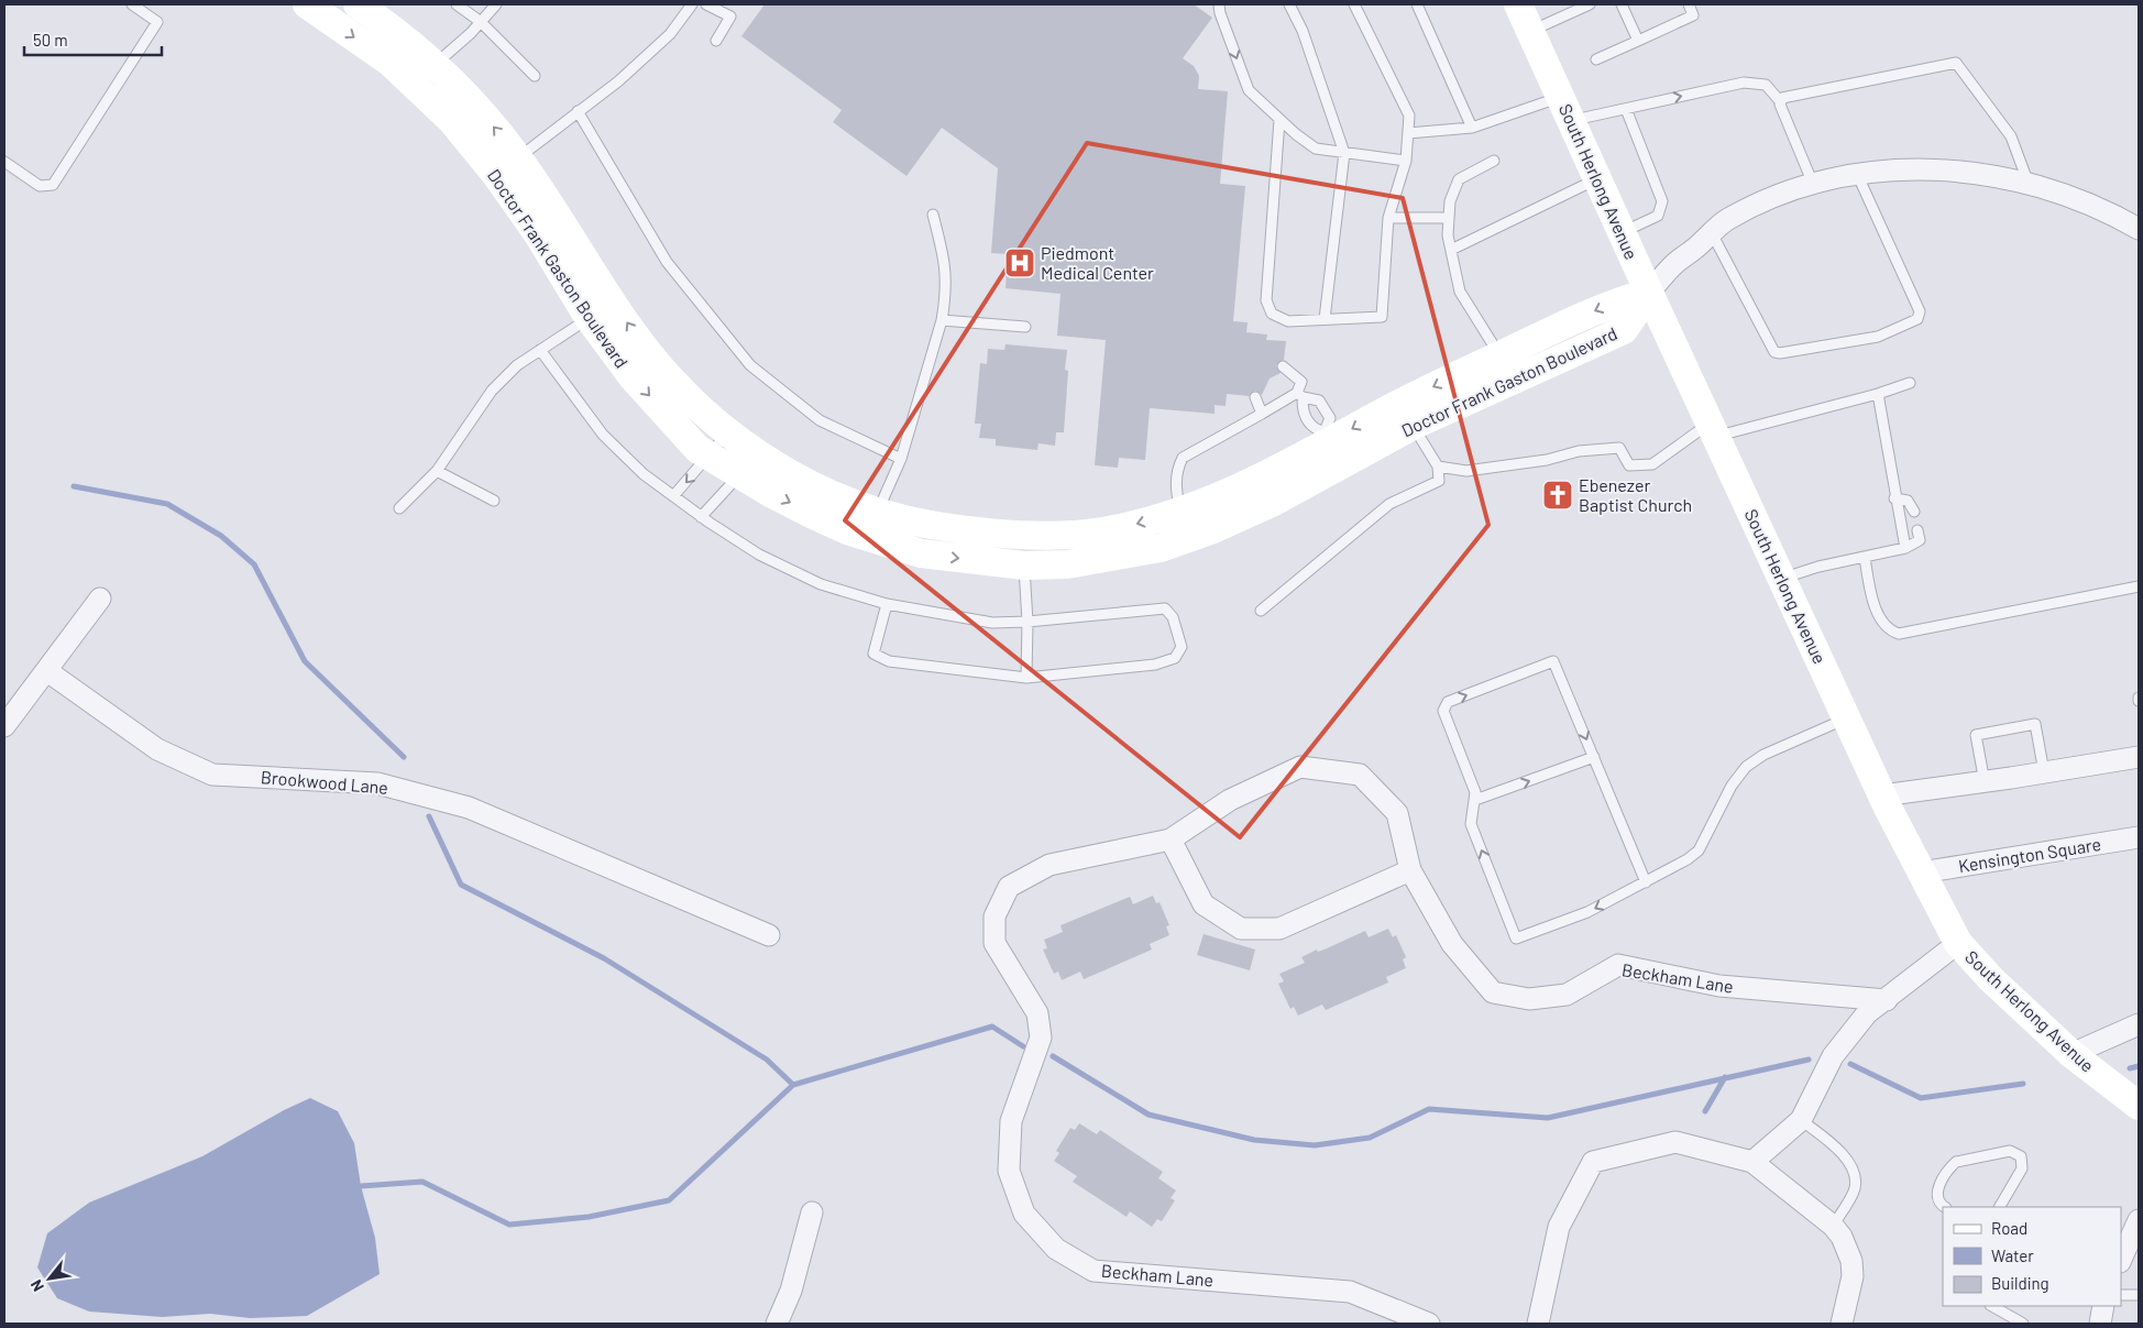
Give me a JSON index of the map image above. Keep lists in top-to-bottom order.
{
  "streets": {
    "street": [
      "South Herlong Avenue",
      "Doctor Frank Gaston Boulevard",
      "Brookwood Lane",
      "Kensington Square",
      "Beckham Lane"
    ]
  },
  "crossings": [
    ["South Herlong Avenue", "Doctor Frank Gaston Boulevard"],
    ["South Herlong Avenue", "Kensington Square"]
  ],
  "places": {
    "hospital": ["Piedmont Medical Center"],
    "church": ["Ebenezer Baptist Church"]
  },
  "legend": ["Road", "Water", "Building"],
  "scale_bar": "50 m",
  "north": "bottom left"
}
